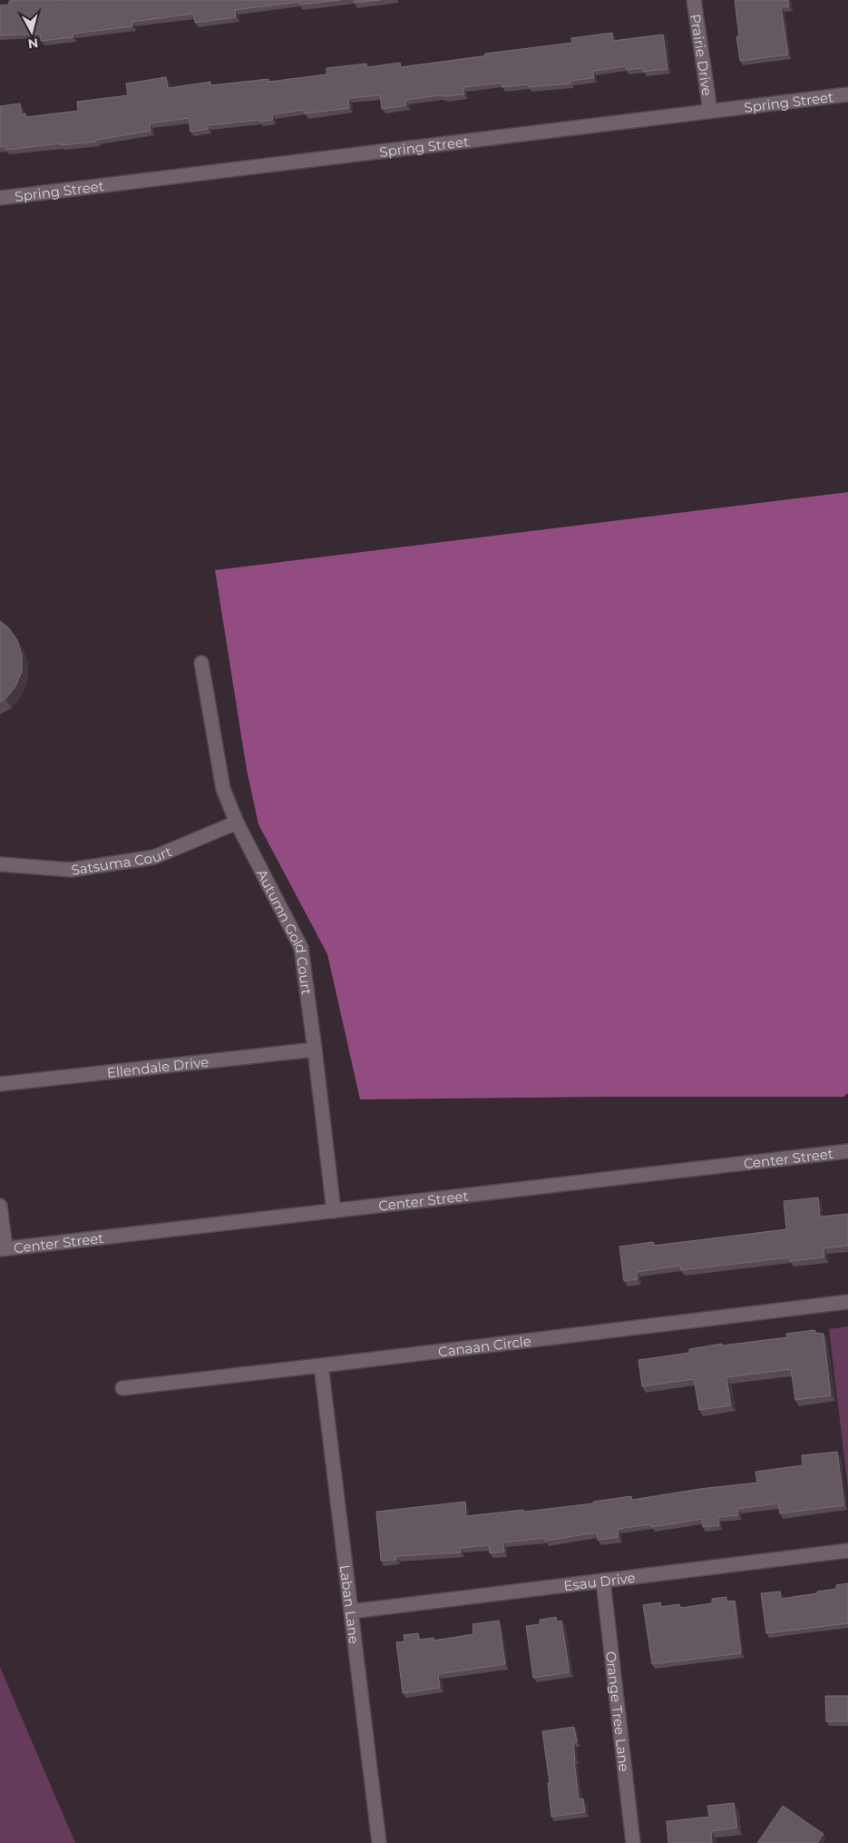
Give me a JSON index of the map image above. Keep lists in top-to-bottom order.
{
  "streets": {
    "street": [
      "Prairie Drive",
      "Spring Street",
      "Satsuma Court",
      "Autumn Gold Court",
      "Ellendale Drive",
      "Center Street",
      "Canaan Circle",
      "Esau Drive",
      "Laban Lane",
      "Orange Tree Lane"
    ]
  },
  "crossings": [
    ["Prairie Drive", "Spring Street"],
    ["Satsuma Court", "Autumn Gold Court"],
    ["Autumn Gold Court", "Ellendale Drive"],
    ["Autumn Gold Court", "Center Street"],
    ["Canaan Circle", "Laban Lane"],
    ["Esau Drive", "Laban Lane"],
    ["Esau Drive", "Orange Tree Lane"]
  ],
  "north": "bottom"
}
